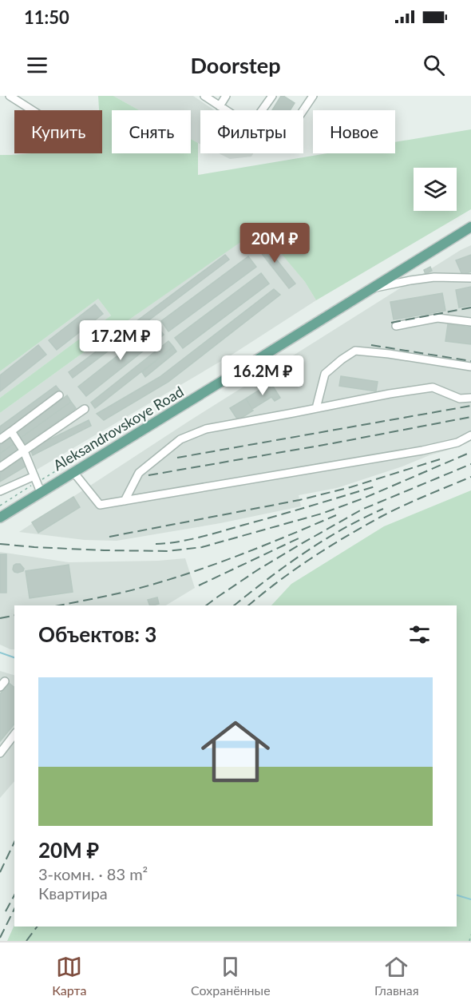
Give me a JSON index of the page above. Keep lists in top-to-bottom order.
{
  "streets": {
    "main road": ["Aleksandrovskoye Road"]
  },
  "page": {
    "status": "11:50",
    "header": "Doorstep",
    "chip": [
      "Купить",
      "Снять",
      "Фильтры",
      "Новое"
    ],
    "price": ["20M ₽", "17.2M ₽", "16.2M ₽"],
    "heading": "Объектов: 3",
    "list": [
      {
        "name": "20M ₽",
        "note": "3-комн. · 83 m² · Квартира"
      }
    ],
    "tabs": ["Карта", "Сохранённые", "Главная"]
  }
}
